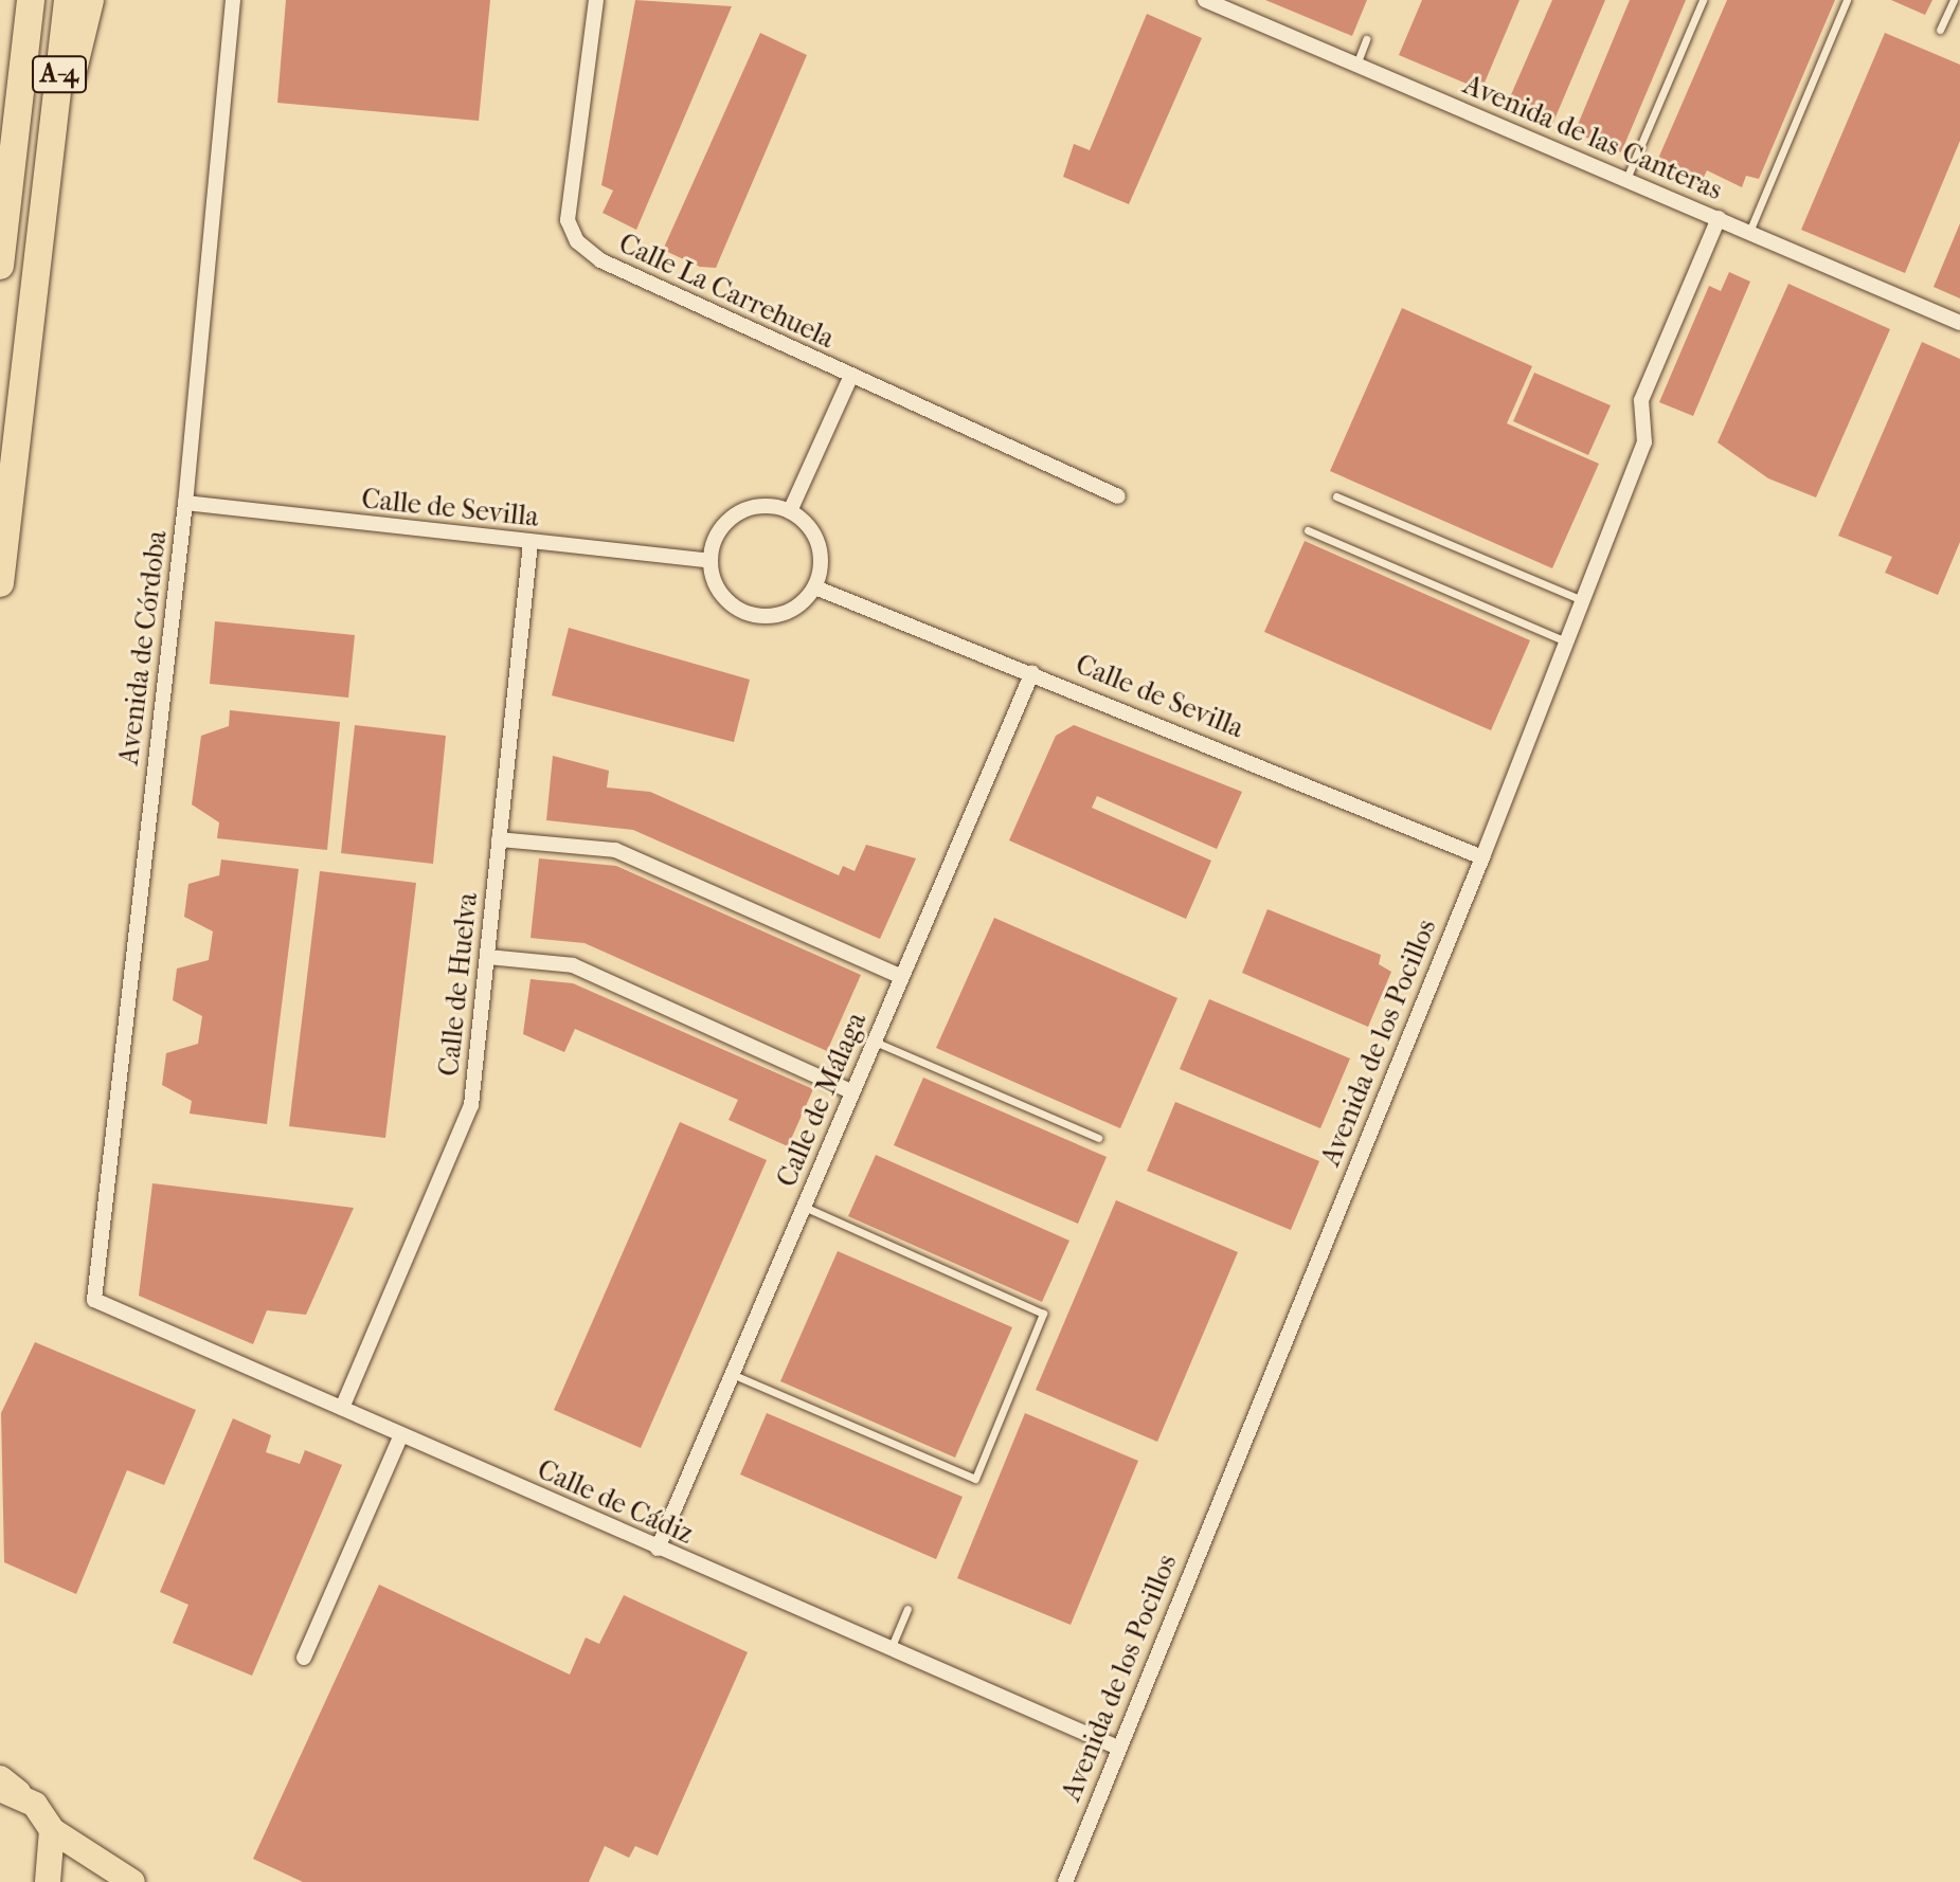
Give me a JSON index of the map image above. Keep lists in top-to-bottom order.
{
  "streets": {
    "highway": ["A-4"],
    "street": [
      "Avenida de las Canteras",
      "Calle La Carrehuela",
      "Calle de Sevilla",
      "Avenida de Córdoba",
      "Calle de Huelva",
      "Avenida de los Pocillos",
      "Calle de Málaga",
      "Calle de Cádiz"
    ]
  },
  "crossings": [
    ["Avenida de las Canteras", "Avenida de los Pocillos"],
    ["Calle La Carrehuela", "Calle de Sevilla"],
    ["Calle de Sevilla", "Avenida de Córdoba"],
    ["Calle de Sevilla", "Calle de Huelva"],
    ["Calle de Sevilla", "Avenida de los Pocillos"],
    ["Calle de Sevilla", "Calle de Málaga"],
    ["Avenida de Córdoba", "Calle de Cádiz"],
    ["Calle de Huelva", "Calle de Cádiz"],
    ["Avenida de los Pocillos", "Calle de Cádiz"],
    ["Calle de Málaga", "Calle de Cádiz"]
  ]
}
